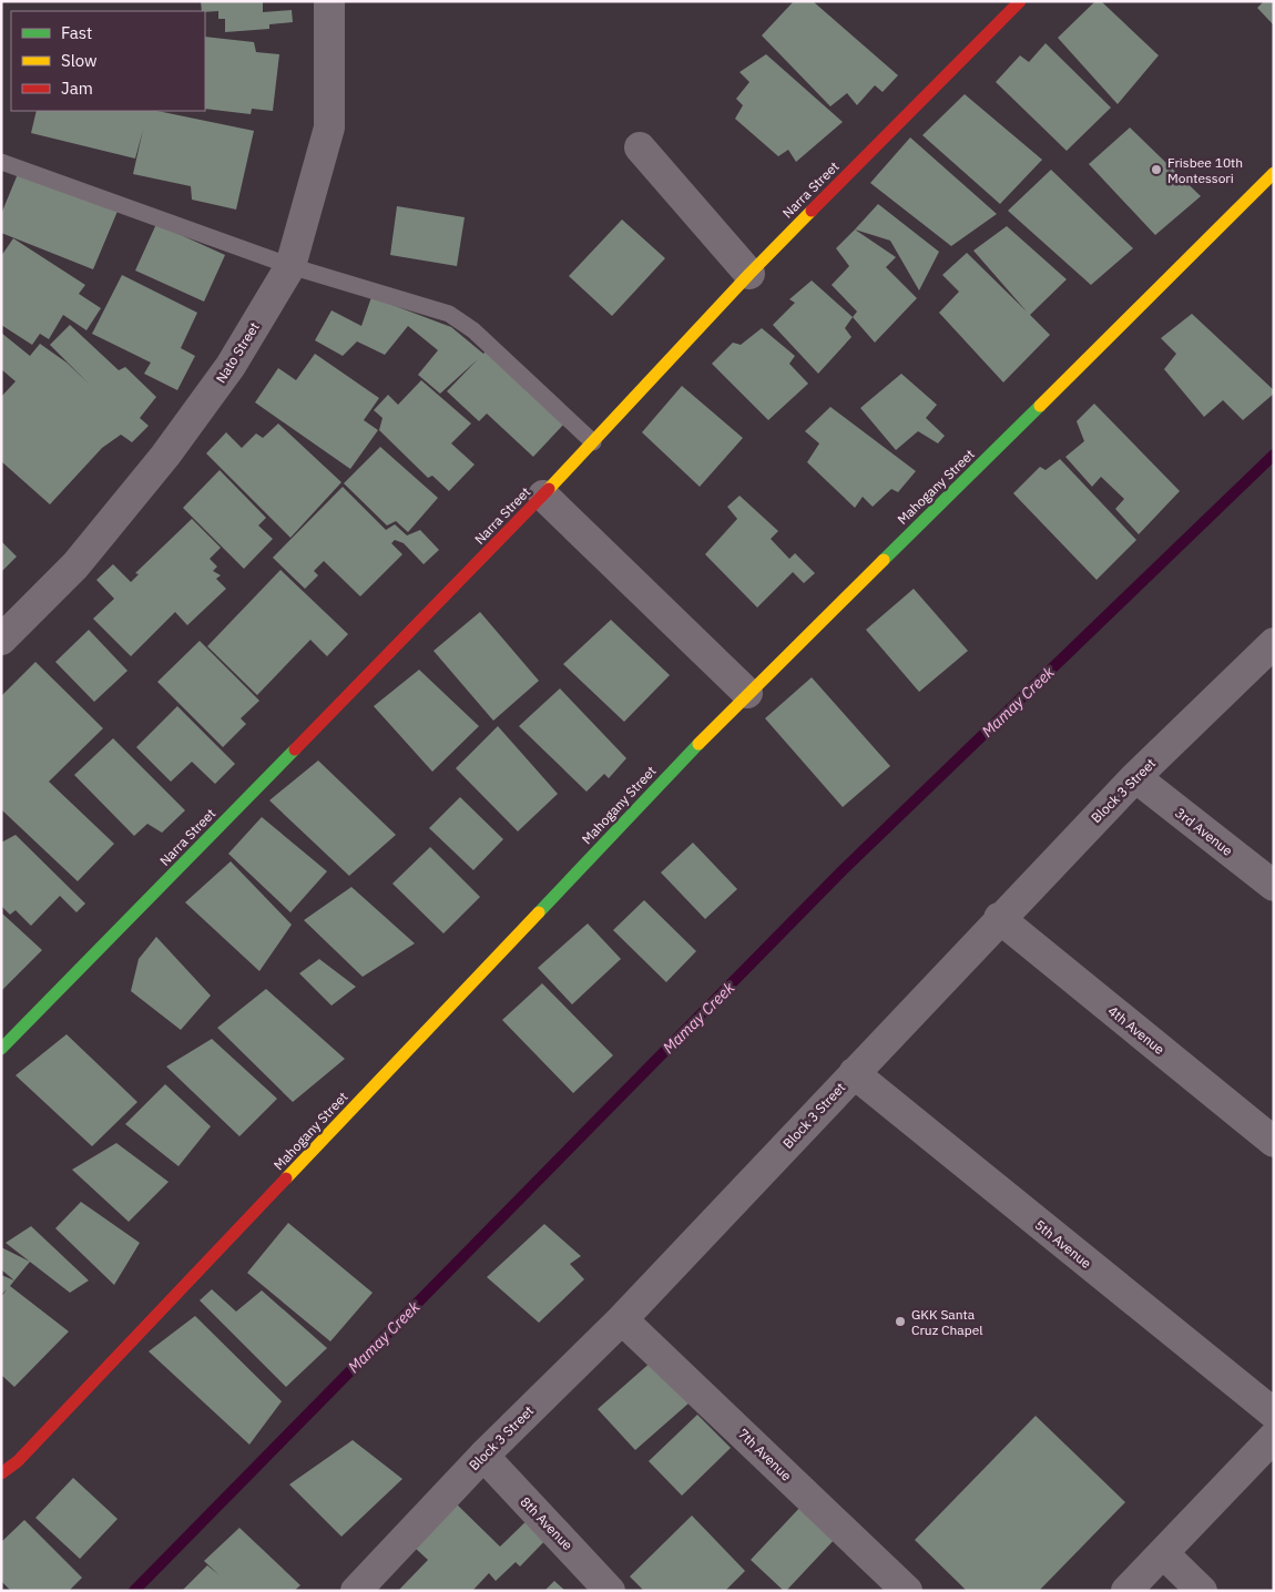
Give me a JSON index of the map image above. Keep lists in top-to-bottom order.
{
  "streets": {
    "street": [
      "Narra Street",
      "Nato Street",
      "Mahogany Street",
      "Block 3 Street",
      "3rd Avenue",
      "4th Avenue",
      "5th Avenue",
      "7th Avenue",
      "8th Avenue"
    ]
  },
  "crossings": [
    ["Block 3 Street", "3rd Avenue"],
    ["Block 3 Street", "4th Avenue"],
    ["Block 3 Street", "5th Avenue"],
    ["Block 3 Street", "7th Avenue"],
    ["Block 3 Street", "8th Avenue"]
  ],
  "water": ["Mamay Creek"],
  "places": ["Frisbee 10th Montessori", "GKK Santa Cruz Chapel"],
  "legend": ["Fast", "Slow", "Jam"]
}
